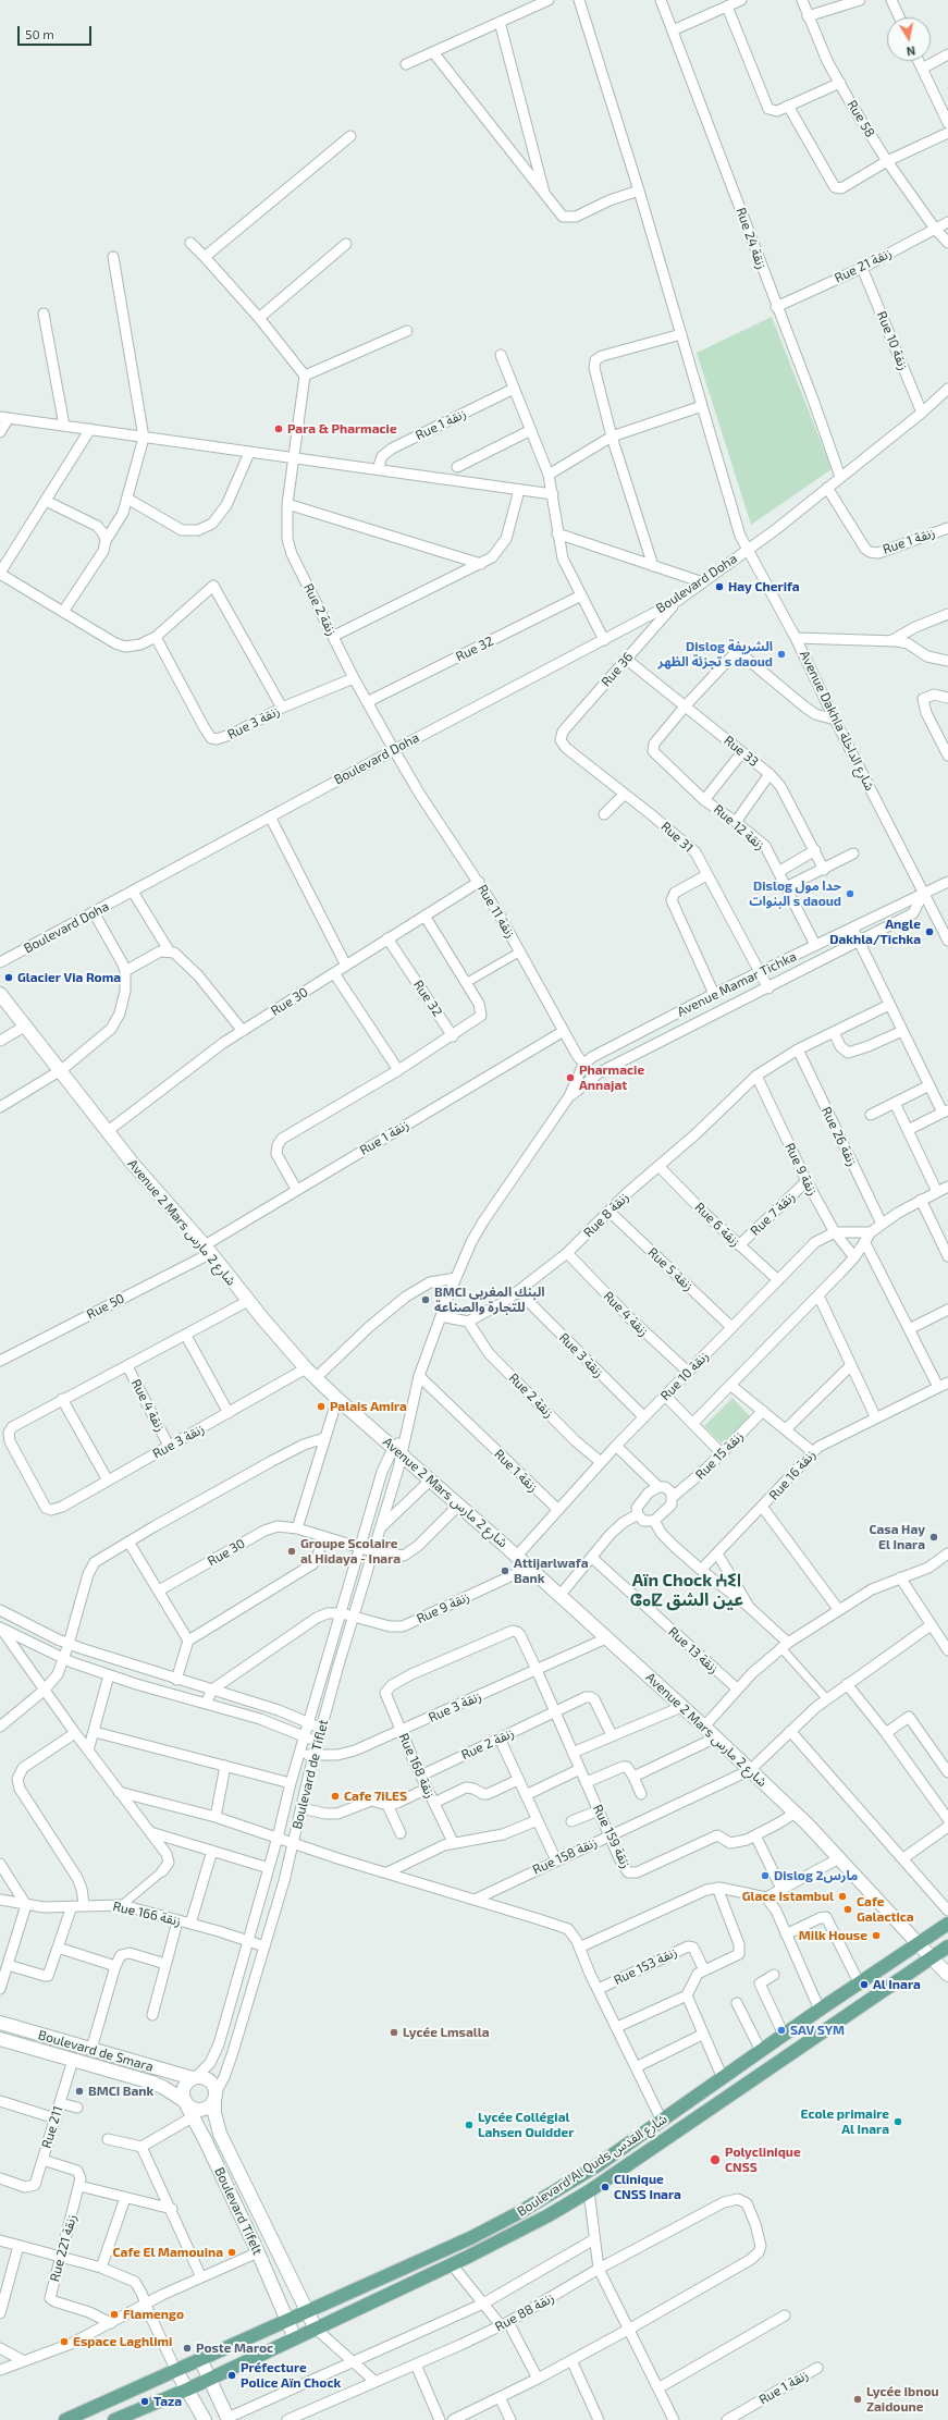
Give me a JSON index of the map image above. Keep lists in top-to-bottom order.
{
  "streets": {
    "main road": ["Boulevard Al Quds شارع القدس"],
    "street": [
      "Rue 58",
      "Rue 24 زنقة",
      "Rue 21 زنقة",
      "Rue 10 زنقة",
      "Rue 1 زنقة",
      "Boulevard Doha",
      "Rue 2 زنقة",
      "Rue 32",
      "Rue 36",
      "Avenue Dakhla شارع الداخلة",
      "Rue 3 زنقة",
      "Rue 33",
      "Rue 12 زنقة",
      "Rue 31",
      "Rue 11 زنقة",
      "Avenue Mamar Tichka",
      "Rue 30",
      "Rue 26 زنقة",
      "Rue 9 زنقة",
      "Rue 7 زنقة",
      "Rue 8 زنقة",
      "Avenue 2 Mars شارع 2 مارس",
      "Rue 6 زنقة",
      "Rue 5 زنقة",
      "Rue 50",
      "Rue 4 زنقة",
      "Rue 15 زنقة",
      "Rue 16 زنقة",
      "Rue 13 زنقة",
      "Rue 168 زنقة",
      "Boulevard de Tiflet",
      "Rue 159 زنقة",
      "Rue 158 زنقة",
      "Rue 166 زنقة",
      "Rue 153 زنقة",
      "Boulevard de Smara",
      "Rue 211",
      "Boulevard Tifelt",
      "Rue 221 زنقة",
      "Rue 88 زنقة"
    ]
  },
  "crossings": [
    ["Rue 58", "Rue 21 زنقة"],
    ["Rue 24 زنقة", "Rue 21 زنقة"],
    ["Rue 24 زنقة", "Boulevard Doha"],
    ["Rue 21 زنقة", "Rue 10 زنقة"],
    ["Rue 10 زنقة", "Rue 1 زنقة"],
    ["Rue 10 زنقة", "Boulevard Doha"],
    ["Rue 10 زنقة", "Rue 2 زنقة"],
    ["Rue 10 زنقة", "Rue 3 زنقة"],
    ["Rue 10 زنقة", "Rue 9 زنقة"],
    ["Rue 10 زنقة", "Avenue 2 Mars شارع 2 مارس"],
    ["Rue 10 زنقة", "Rue 6 زنقة"],
    ["Rue 10 زنقة", "Rue 5 زنقة"],
    ["Rue 10 زنقة", "Rue 4 زنقة"],
    ["Rue 1 زنقة", "Boulevard Doha"],
    ["Rue 1 زنقة", "Rue 11 زنقة"],
    ["Rue 1 زنقة", "Avenue Mamar Tichka"],
    ["Rue 1 زنقة", "Avenue 2 Mars شارع 2 مارس"],
    ["Rue 1 زنقة", "Rue 50"],
    ["Boulevard Doha", "Rue 2 زنقة"],
    ["Boulevard Doha", "Rue 36"],
    ["Boulevard Doha", "Avenue Dakhla شارع الداخلة"],
    ["Boulevard Doha", "Rue 11 زنقة"],
    ["Rue 2 زنقة", "Rue 32"],
    ["Rue 2 زنقة", "Rue 3 زنقة"],
    ["Rue 2 زنقة", "Rue 11 زنقة"],
    ["Rue 2 زنقة", "Rue 8 زنقة"],
    ["Rue 2 زنقة", "Rue 168 زنقة"],
    ["Rue 2 زنقة", "Rue 159 زنقة"],
    ["Rue 32", "Rue 30"],
    ["Rue 36", "Rue 33"],
    ["Rue 36", "Rue 31"],
    ["Avenue Dakhla شارع الداخلة", "Avenue Mamar Tichka"],
    ["Rue 3 زنقة", "Rue 8 زنقة"],
    ["Rue 3 زنقة", "Avenue 2 Mars شارع 2 مارس"],
    ["Rue 3 زنقة", "Rue 4 زنقة"],
    ["Rue 3 زنقة", "Rue 168 زنقة"],
    ["Rue 3 زنقة", "Boulevard de Tiflet"],
    ["Rue 3 زنقة", "Rue 159 زنقة"],
    ["Rue 33", "Rue 12 زنقة"],
    ["Rue 12 زنقة", "Avenue Mamar Tichka"],
    ["Rue 31", "Avenue Mamar Tichka"],
    ["Rue 11 زنقة", "Avenue Mamar Tichka"],
    ["Rue 11 زنقة", "Rue 30"],
    ["Avenue Mamar Tichka", "Avenue 2 Mars شارع 2 مارس"],
    ["Avenue Mamar Tichka", "Boulevard de Tiflet"],
    ["Rue 30", "Avenue 2 Mars شارع 2 مارس"],
    ["Rue 30", "Boulevard de Tiflet"],
    ["Rue 26 زنقة", "Rue 8 زنقة"],
    ["Rue 9 زنقة", "Rue 7 زنقة"],
    ["Rue 9 زنقة", "Rue 8 زنقة"],
    ["Rue 9 زنقة", "Avenue 2 Mars شارع 2 مارس"],
    ["Rue 9 زنقة", "Boulevard de Tiflet"],
    ["Rue 7 زنقة", "Rue 6 زنقة"],
    ["Rue 8 زنقة", "Rue 6 زنقة"],
    ["Rue 8 زنقة", "Rue 5 زنقة"],
    ["Rue 8 زنقة", "Rue 4 زنقة"],
    ["Avenue 2 Mars شارع 2 مارس", "Rue 50"],
    ["Avenue 2 Mars شارع 2 مارس", "Boulevard de Tiflet"],
    ["Avenue 2 Mars شارع 2 مارس", "Rue 159 زنقة"],
    ["Avenue 2 Mars شارع 2 مارس", "Rue 158 زنقة"],
    ["Avenue 2 Mars شارع 2 مارس", "Boulevard Al Quds شارع القدس"],
    ["Rue 168 زنقة", "Rue 159 زنقة"],
    ["Boulevard de Tiflet", "Rue 166 زنقة"],
    ["Boulevard de Tiflet", "Boulevard de Smara"],
    ["Boulevard de Tiflet", "Boulevard Tifelt"],
    ["Rue 159 زنقة", "Rue 158 زنقة"],
    ["Boulevard de Smara", "Rue 211"],
    ["Boulevard de Smara", "Boulevard Tifelt"],
    ["Boulevard Al Quds شارع القدس", "Boulevard Tifelt"]
  ],
  "districts": ["Aïn Chock ⵄⵉⵏ ⵛⴰⵇ عين الشق"],
  "places": [
    "Para & Pharmacie",
    "Hay Cherifa",
    "Dislog الشريفة تجزئة الظهر s daoud",
    "Dislog حدا مول البنوات s daoud",
    "Angle Dakhla/Tichka",
    "Glacier Via Roma",
    "Pharmacie Annajat",
    "BMCI البنك المغربي للتجارة والصناعة",
    "Palais Amira",
    "Casa Hay El Inara",
    "Groupe Scolaire al Hidaya - Inara",
    "Attijarlwafa Bank",
    "Cafe 7iLES",
    "Dislog 2مارس",
    "Glace Istambul",
    "Cafe Galactica",
    "Milk House",
    "Al Inara",
    "SAV SYM",
    "Lycée Lmsalla",
    "BMCI Bank",
    "Ecole primaire Al Inara",
    "Lycée Collégial Lahsen Ouidder",
    "Polyclinique CNSS",
    "Clinique CNSS Inara",
    "Cafe El Mamouina",
    "Flamengo",
    "Espace Laghlimi",
    "Poste Maroc",
    "Préfecture Police Aïn Chock",
    "Lycée Ibnou Zaidoune",
    "Taza"
  ],
  "scale_bar": "50 m",
  "north": "bottom"
}
